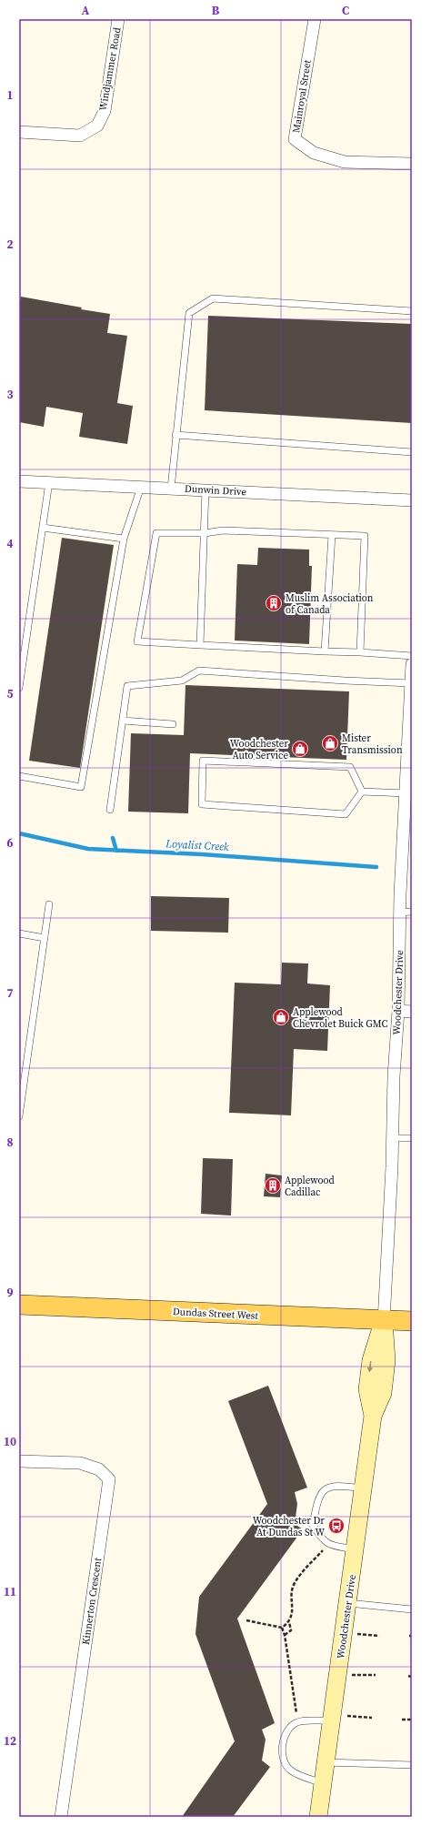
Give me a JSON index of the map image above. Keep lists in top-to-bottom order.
{
  "streets": {
    "main road": ["Dundas Street West"],
    "street": [
      "Windjammer Road",
      "Mainroyal Street",
      "Dunwin Drive",
      "Woodchester Drive",
      "Kinnerton Crescent"
    ]
  },
  "crossings": [
    ["Woodchester Drive", "Dundas Street West"]
  ],
  "water": ["Loyalist Creek"],
  "places": {
    "building": ["Muslim Association of Canada", "Applewood Cadillac"],
    "shop": ["Mister Transmission", "Woodchester Auto Service", "Applewood Chevrolet Buick GMC"],
    "bus stop": ["Woodchester Dr At Dundas St W"]
  },
  "grid": {
    "columns": ["A", "B", "C"],
    "rows": [
      "1",
      "2",
      "3",
      "4",
      "5",
      "6",
      "7",
      "8",
      "9",
      "10",
      "11",
      "12"
    ]
  }
}
